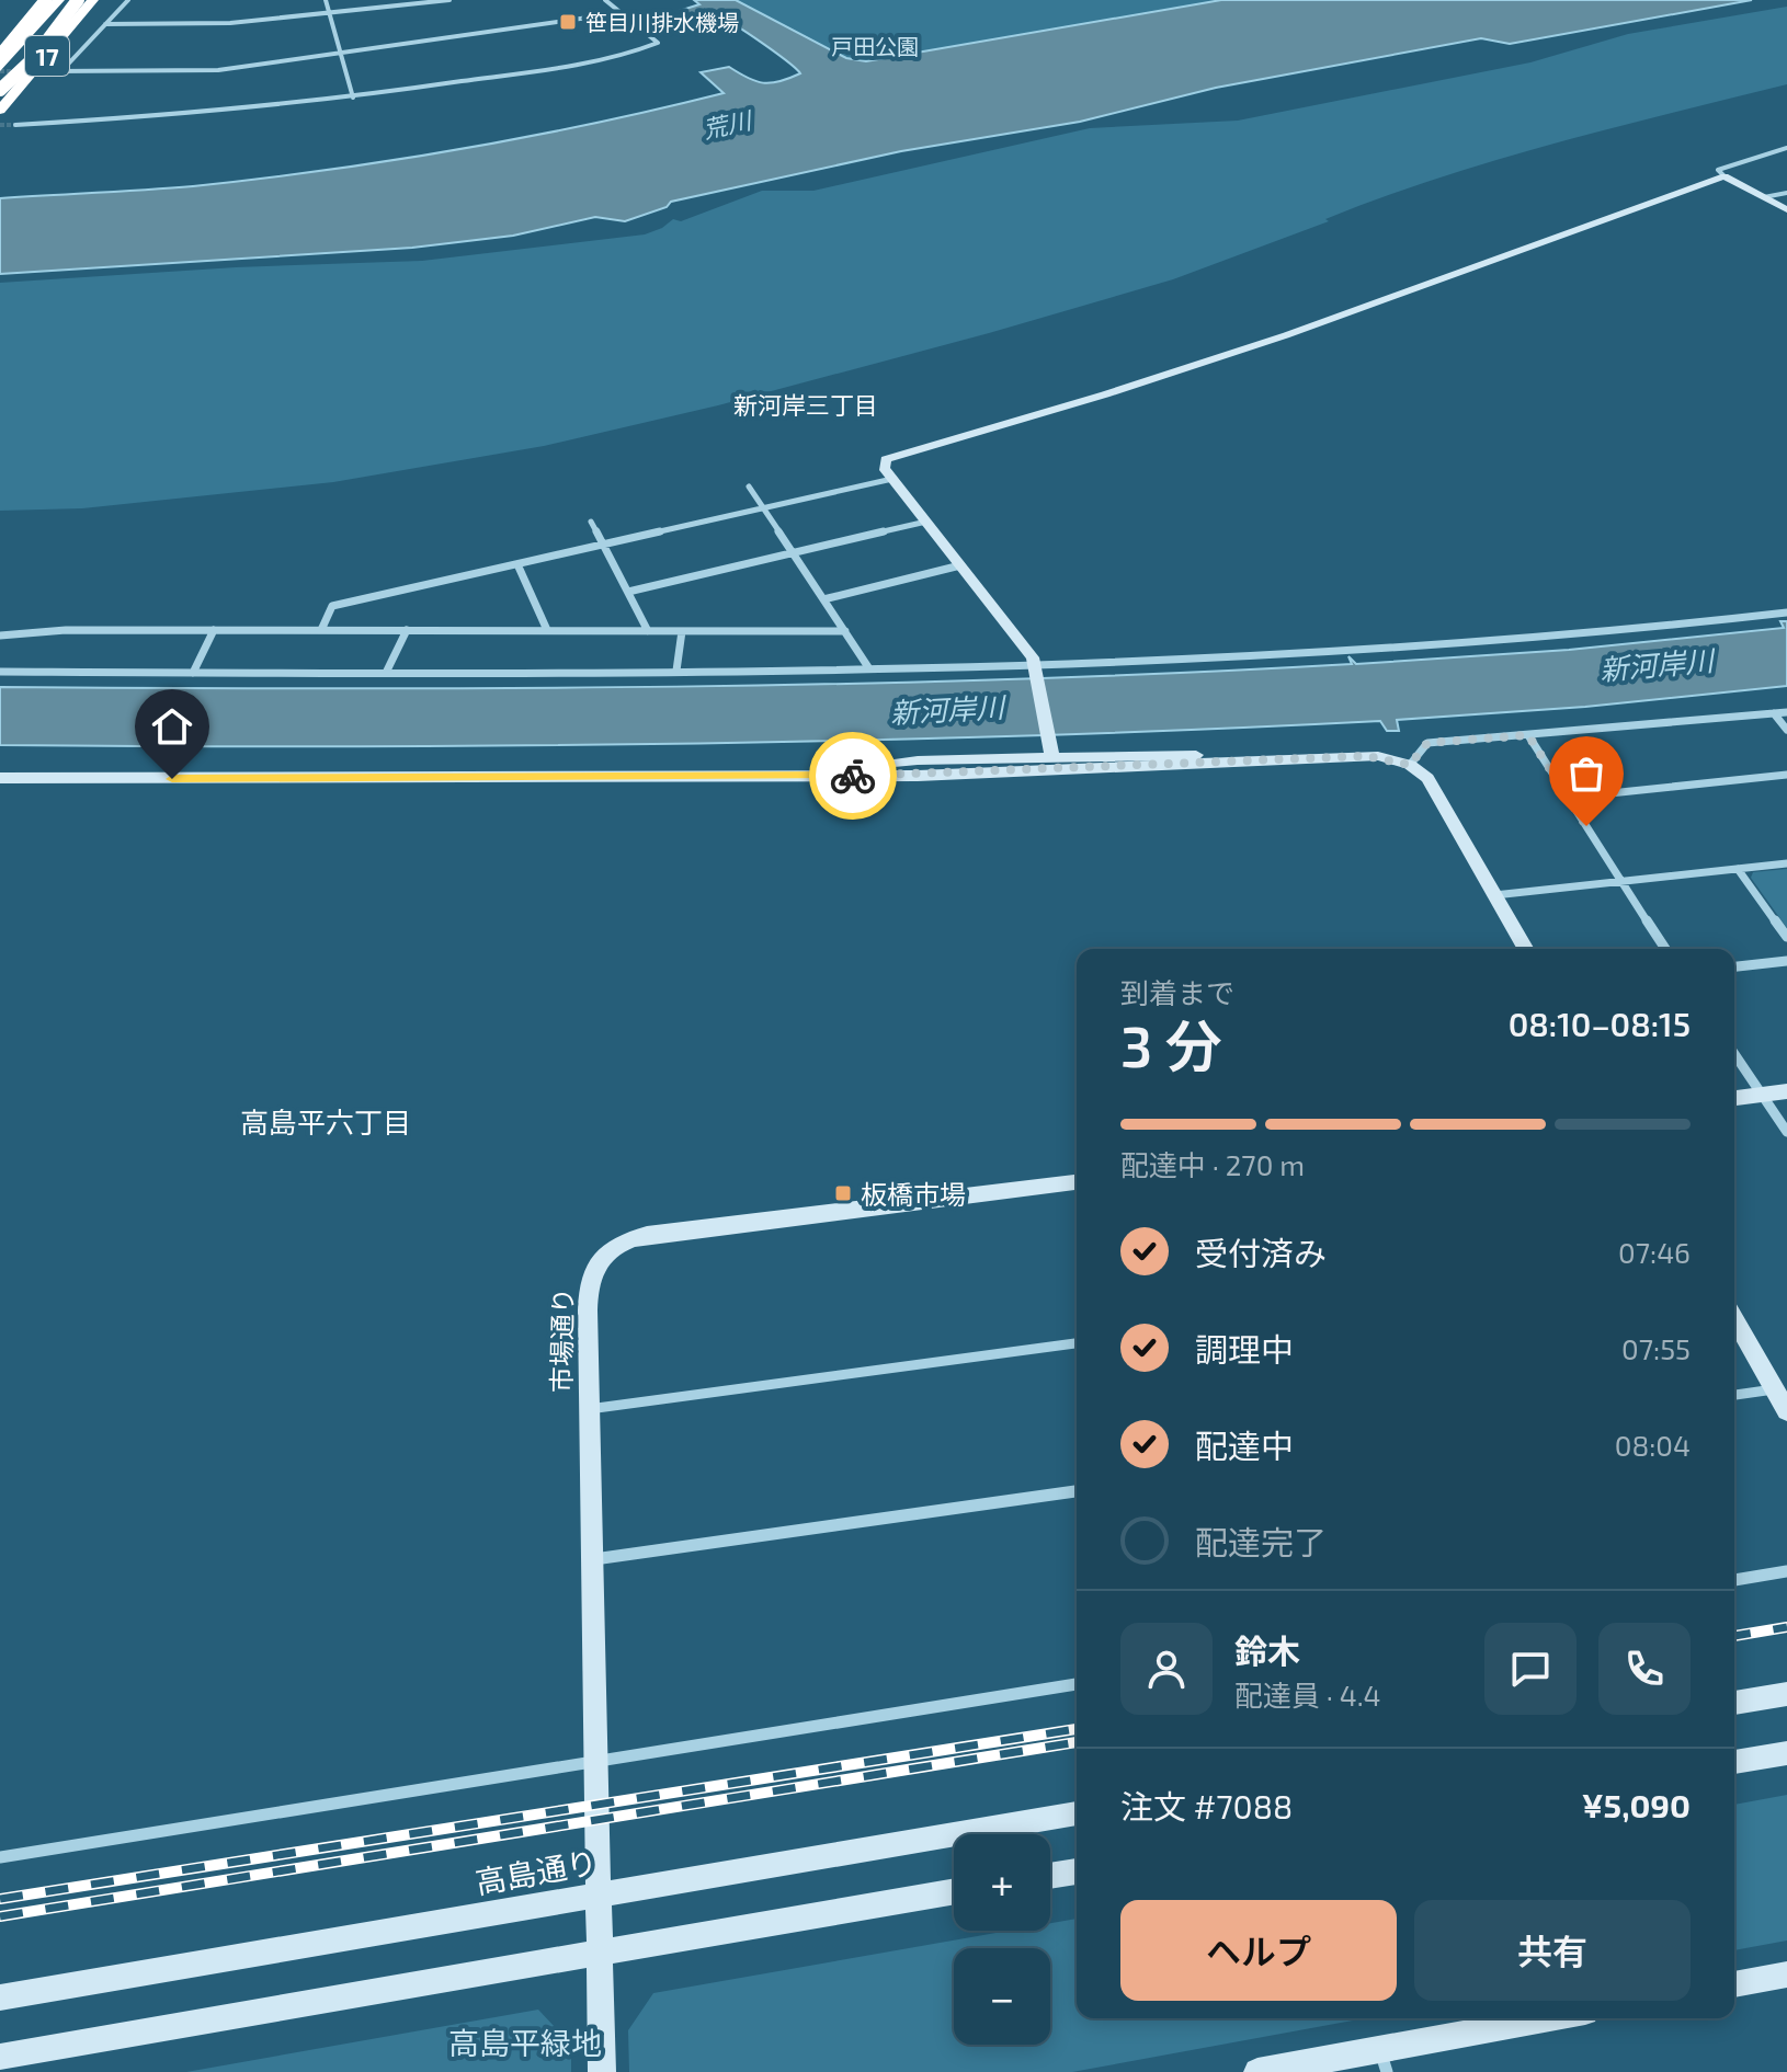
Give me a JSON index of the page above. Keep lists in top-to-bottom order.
{
  "streets": {
    "highway": ["17"],
    "street": ["市場通り", "高島通り"]
  },
  "crossings": [
    ["市場通り", "高島通り"]
  ],
  "districts": ["新河岸三丁目", "高島平六丁目"],
  "water": ["荒川", "新河岸川"],
  "parks": ["戸田公園", "高島平緑地"],
  "places": {
    "transit": ["笹目川排水機場", "板橋市場"]
  },
  "page": {
    "heading": ["3 分", "到着まで", "08:10–08:15"],
    "panel": [
      "鈴木",
      "配達員 · 4.4",
      "注文 #7088",
      "¥5,090"
    ],
    "bar": "配達中 · 270 m",
    "list": [
      ["受付済み", "07:46"],
      ["調理中", "07:55"],
      ["配達中", "08:04"],
      "配達完了"
    ],
    "map_buttons": ["+", "−"],
    "buttons": ["ヘルプ", "共有"]
  }
}
